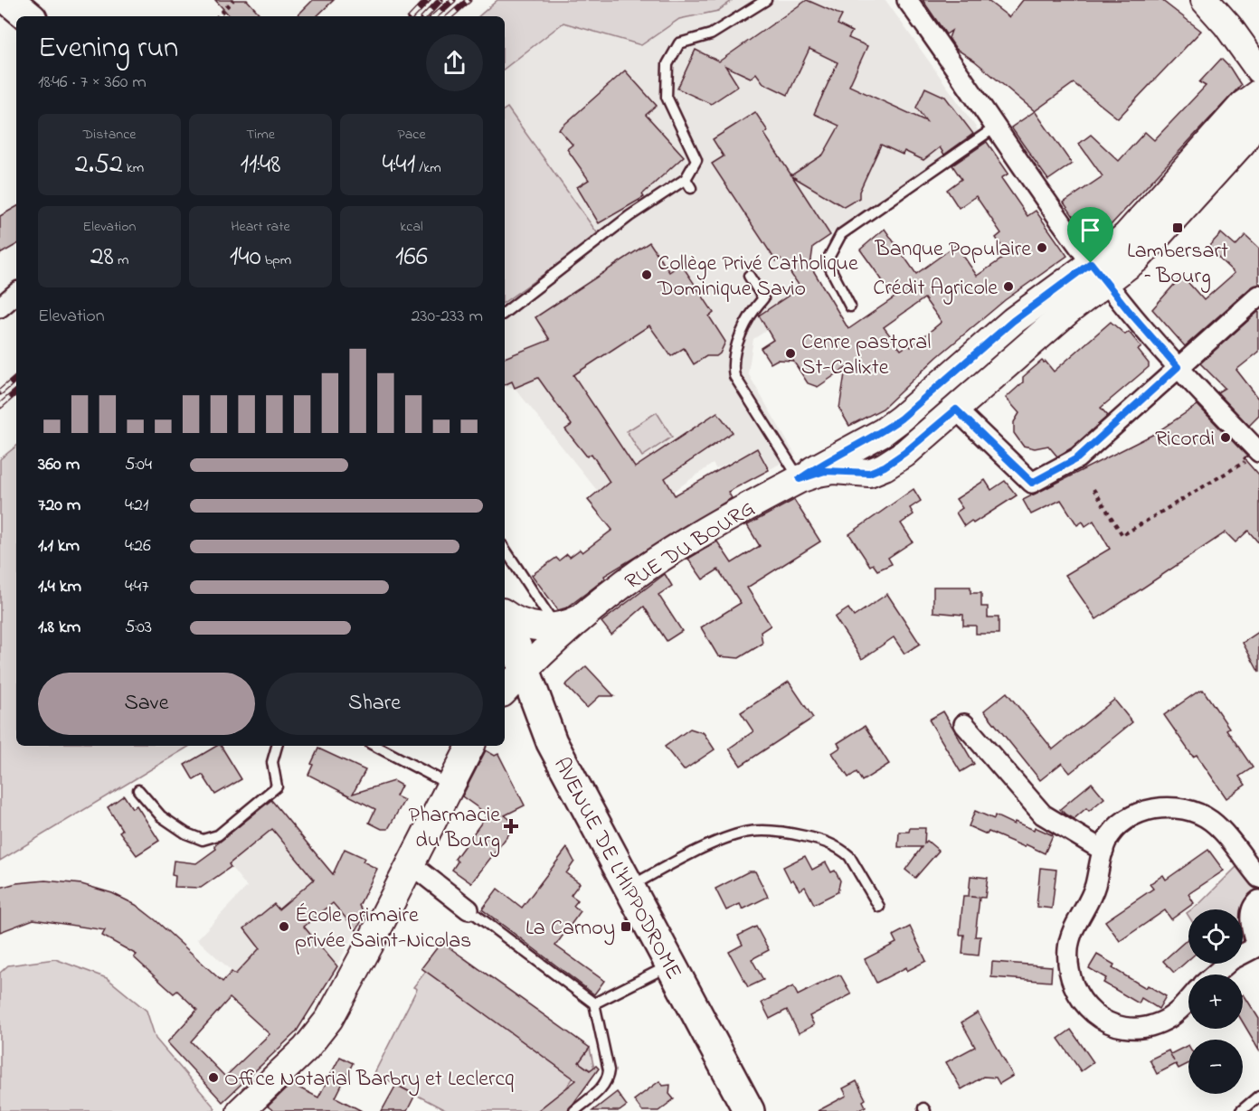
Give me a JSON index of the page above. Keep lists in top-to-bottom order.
{
  "streets": {
    "main road": ["AVENUE DE L'HIPPODROME"],
    "street": ["RUE DU BOURG"]
  },
  "crossings": [
    ["RUE DU BOURG", "AVENUE DE L'HIPPODROME"]
  ],
  "places": {
    "transit": ["Lambersart – Bourg", "La Carnoy"],
    "other": [
      "Banque Populaire",
      "Collège Privé Catholique Dominique Savio",
      "Crédit Agricole",
      "Cenre pastoral St-Calixte",
      "Ricordi",
      "École primaire privée Saint-Nicolas",
      "Office Notarial Barbry et Leclercq"
    ],
    "health": ["Pharmacie du Bourg"]
  },
  "page": {
    "heading": ["Evening run", "18:46 · 7 × 360 m"],
    "stats": [
      ["Distance", "2.52 km"],
      ["Time", "11:48"],
      ["Pace", "4:41 /km"],
      ["Elevation", "28 m"],
      ["Heart rate", "140 bpm"],
      ["kcal", "166"]
    ],
    "chart": ["Elevation", "230–233 m"],
    "list": [
      {
        "name": "360 m",
        "note": "5:04"
      },
      {
        "name": "720 m",
        "note": "4:21"
      },
      {
        "name": "1.1 km",
        "note": "4:26"
      },
      {
        "name": "1.4 km",
        "note": "4:47"
      },
      {
        "name": "1.8 km",
        "note": "5:03"
      }
    ],
    "buttons": ["Save", "Share"],
    "map_buttons": ["+", "−"]
  }
}
